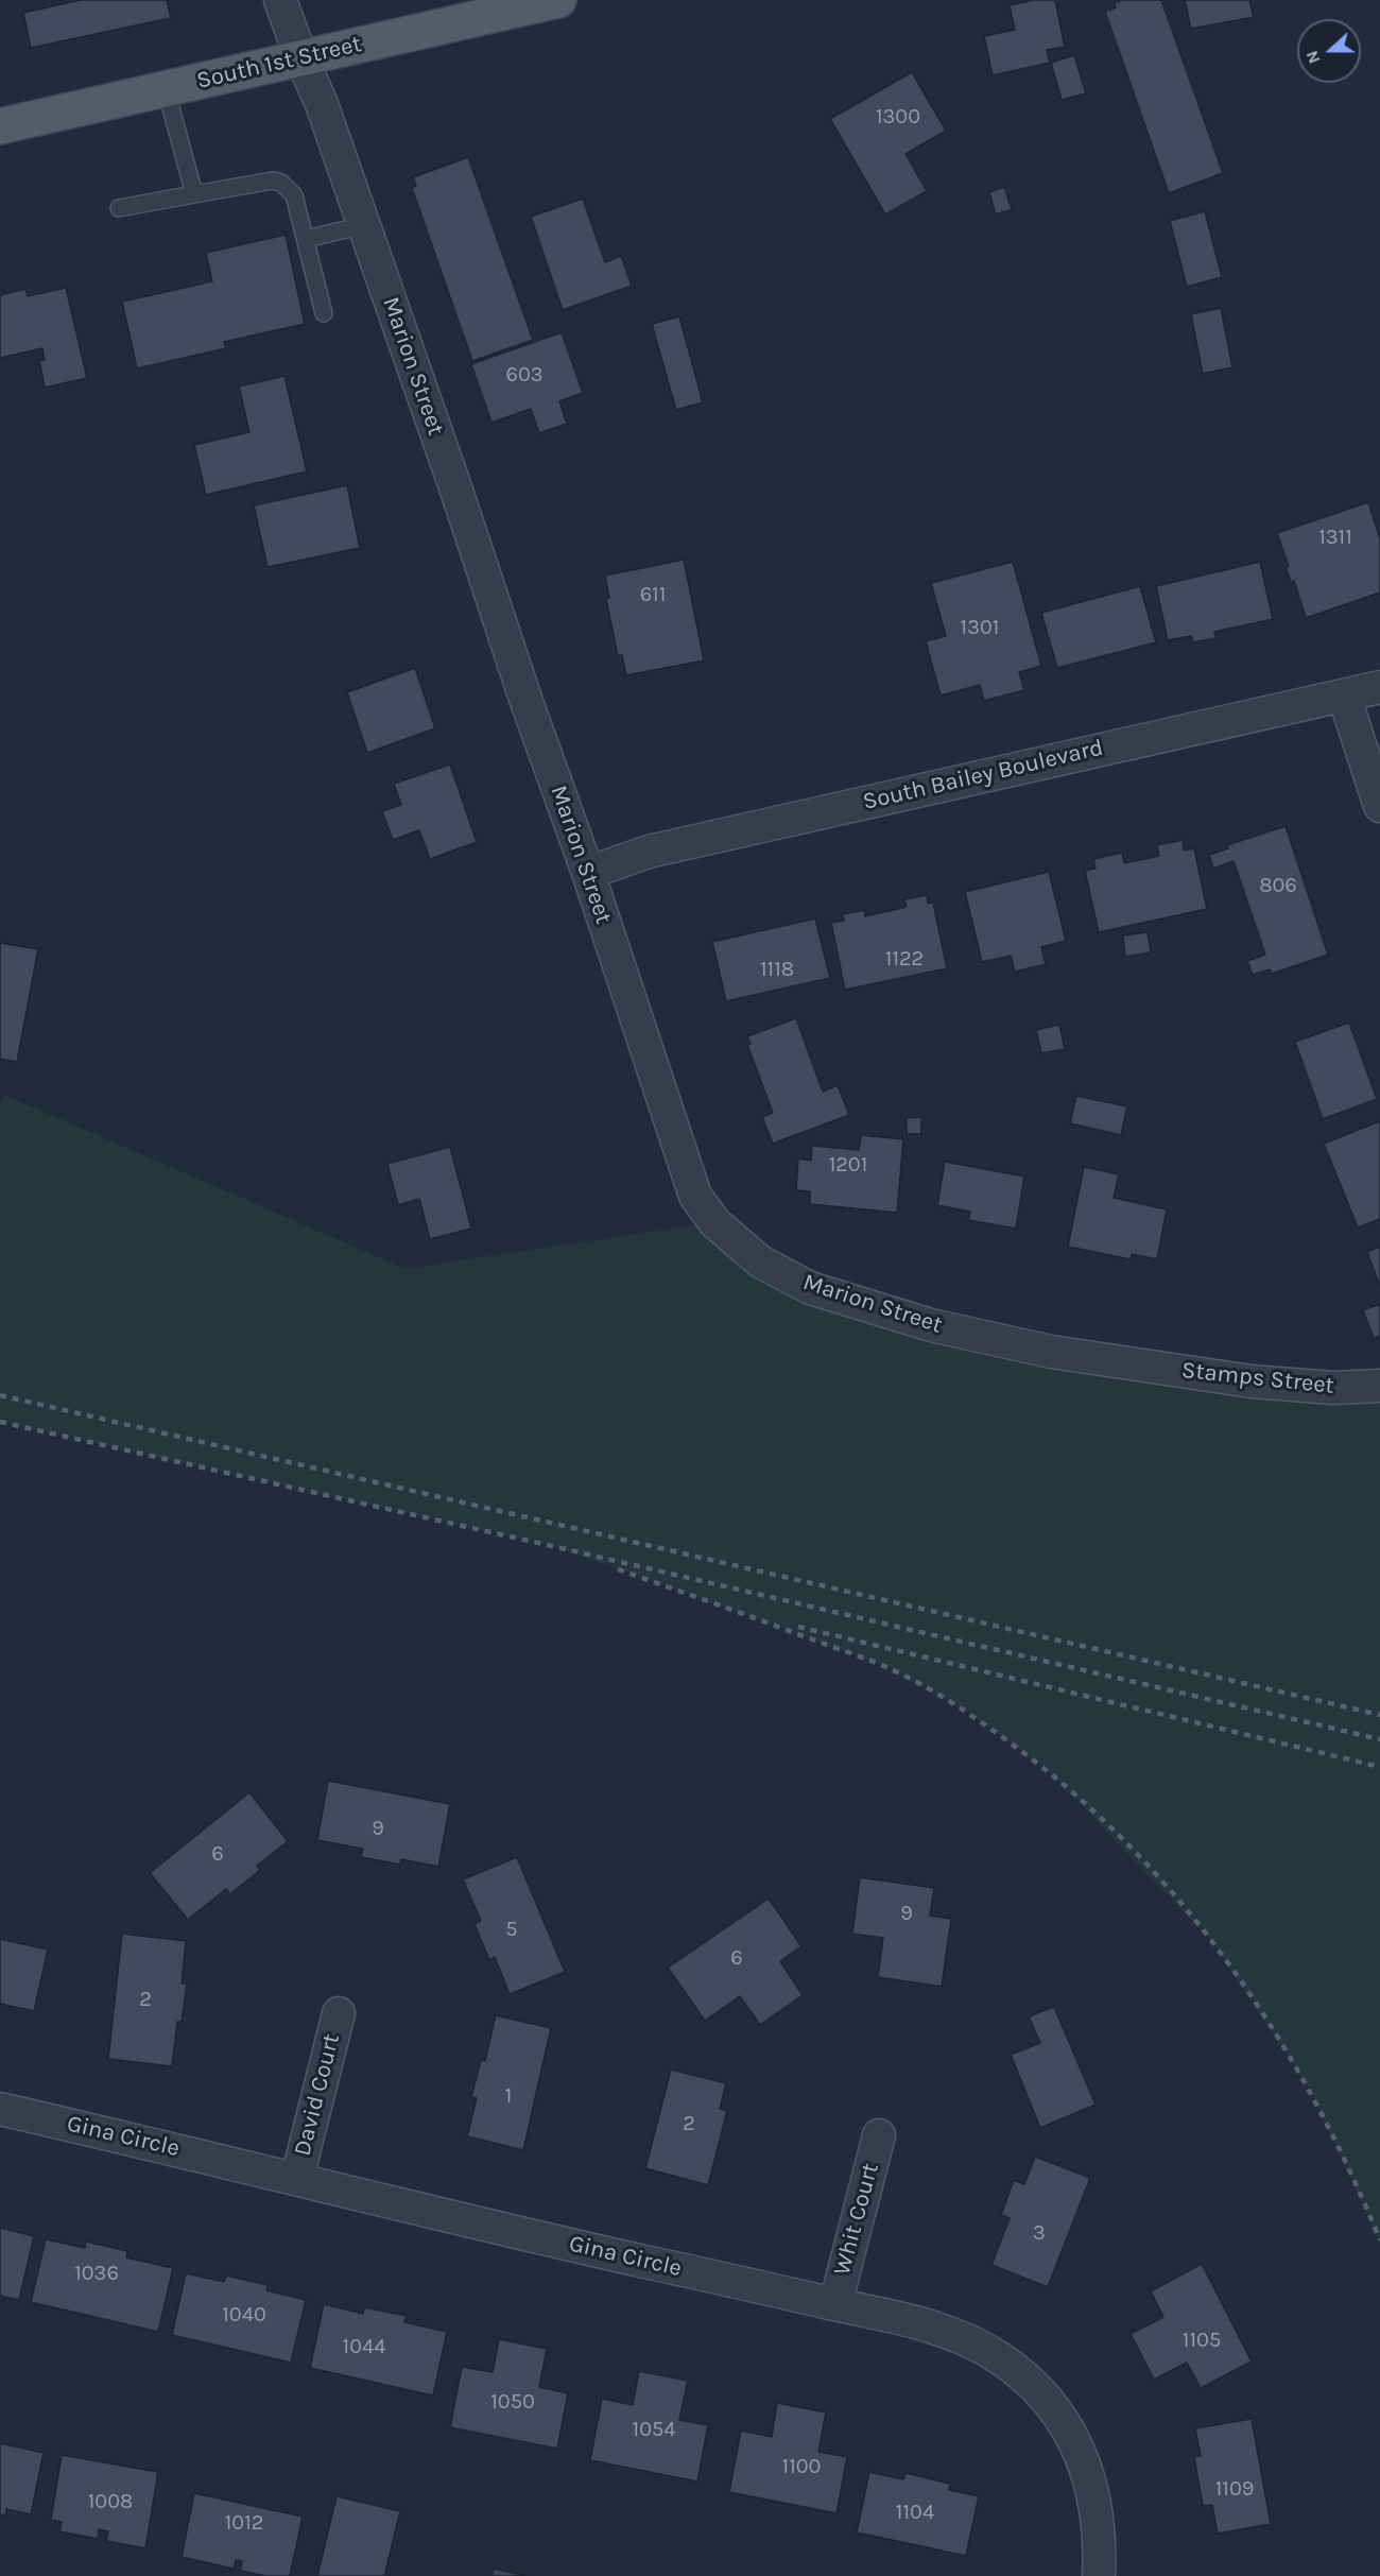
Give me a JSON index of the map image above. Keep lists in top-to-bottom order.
{
  "streets": {
    "main road": ["South 1st Street"],
    "street": [
      "Marion Street",
      "South Bailey Boulevard",
      "Stamps Street",
      "David Court",
      "Gina Circle",
      "Whit Court"
    ]
  },
  "crossings": [
    ["South 1st Street", "Marion Street"],
    ["Marion Street", "South Bailey Boulevard"],
    ["Marion Street", "Stamps Street"],
    ["David Court", "Gina Circle"],
    ["Gina Circle", "Whit Court"]
  ],
  "house_numbers": [
    "1300",
    "603",
    "1311",
    "611",
    "1301",
    "806",
    "1122",
    "1118",
    "1201",
    "9",
    "6",
    "9",
    "5",
    "6",
    "2",
    "1",
    "2",
    "3",
    "1036",
    "1040",
    "1105",
    "1044",
    "1050",
    "1054",
    "1100",
    "1109",
    "1008",
    "1104",
    "1012"
  ],
  "north": "left"
}
